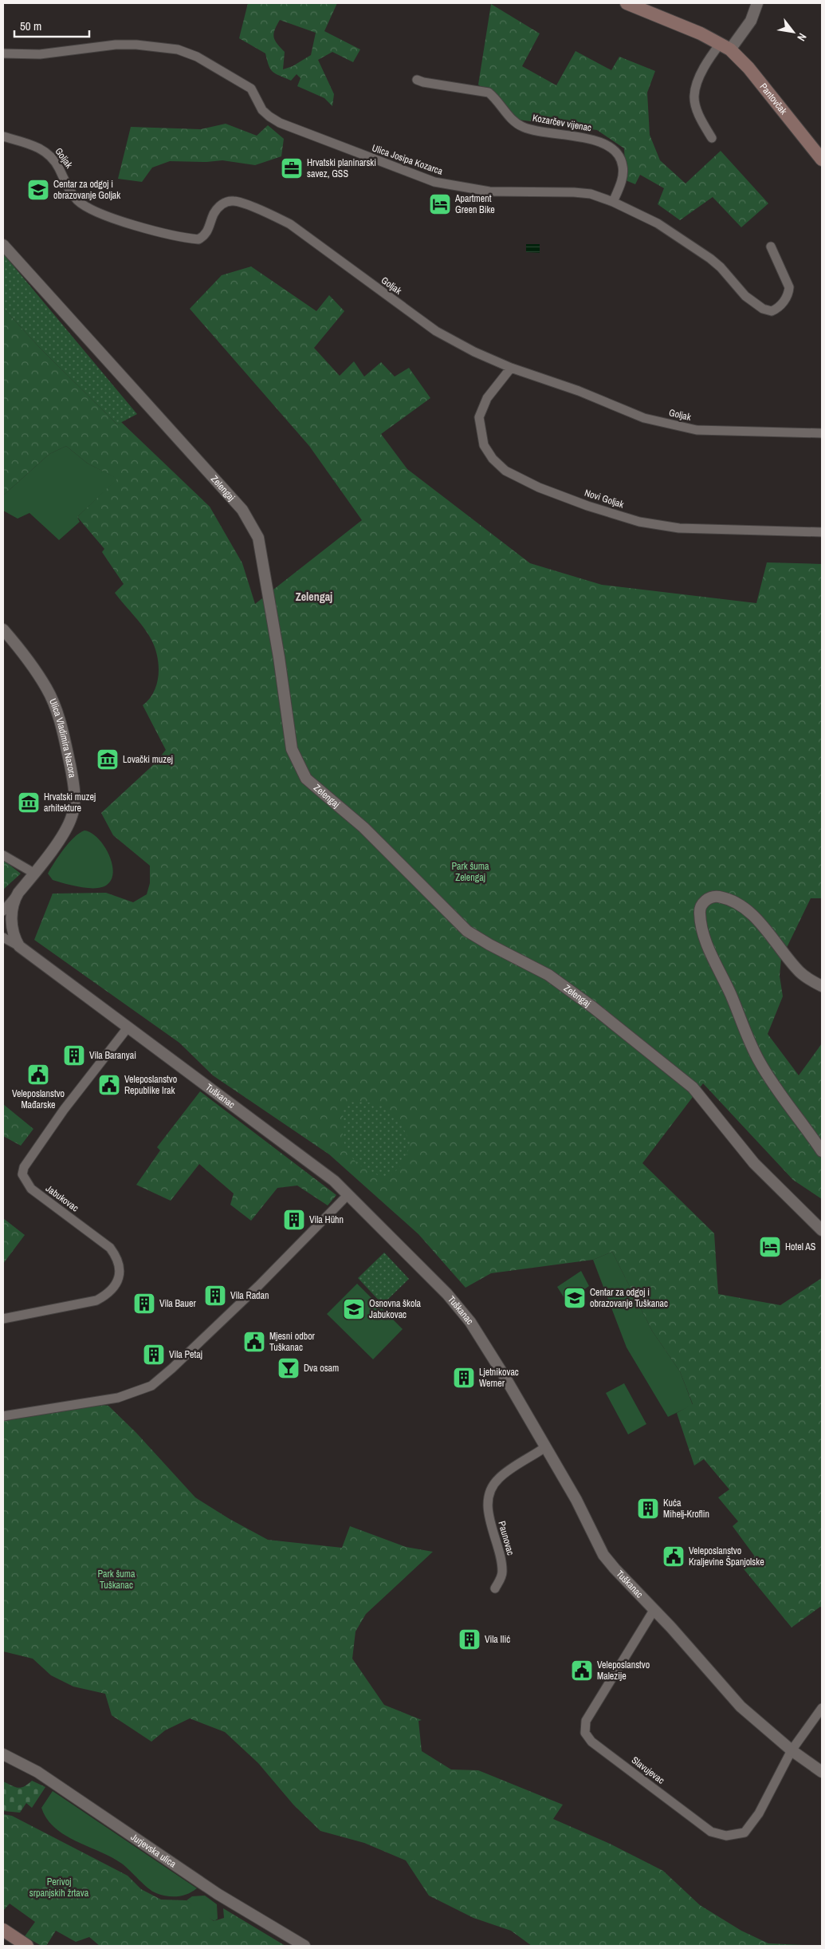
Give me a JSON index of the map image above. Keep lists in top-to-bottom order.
{
  "streets": {
    "main road": ["Pantovčak"],
    "street": [
      "Kozarčev vijenac",
      "Goljak",
      "Ulica Josipa Kozarca",
      "Zelengaj",
      "Novi Goljak",
      "Ulica Vladimira Nazora",
      "Tuškanac",
      "Jabukovac",
      "Paunovac",
      "Slavujevac",
      "Jurjevska ulica"
    ]
  },
  "crossings": [
    ["Kozarčev vijenac", "Ulica Josipa Kozarca"],
    ["Goljak", "Novi Goljak"],
    ["Ulica Vladimira Nazora", "Tuškanac"],
    ["Tuškanac", "Jabukovac"],
    ["Tuškanac", "Paunovac"],
    ["Tuškanac", "Slavujevac"]
  ],
  "districts": ["Zelengaj"],
  "parks": ["Park šuma Zelengaj", "Park šuma Tuškanac", "Perivoj srpanjskih žrtava"],
  "places": {
    "office": ["Hrvatski planinarski savez, GSS"],
    "school or university": ["Centar za odgoj i obrazovanje Goljak", "Centar za odgoj i obrazovanje Tuškanac", "Osnovna škola Jabukovac"],
    "hotel": ["Apartment Green Bike", "Hotel AS"],
    "museum": ["Lovački muzej", "Hrvatski muzej arhitekture"],
    "building": [
      "Vila Baranyai",
      "Vila Hühn",
      "Vila Radan",
      "Vila Bauer",
      "Vila Petaj",
      "Ljetnikovac Werner",
      "Kuća Mihelj-Kroflin",
      "Vila Ilić"
    ],
    "public building": [
      "Veleposlanstvo Mađarske",
      "Veleposlanstvo Republike Irak",
      "Mjesni odbor Tuškanac",
      "Veleposlanstvo Kraljevine Španjolske",
      "Veleposlanstvo Malezije"
    ],
    "bar": ["Dva osam"]
  },
  "scale_bar": "50 m",
  "north": "bottom right"
}
